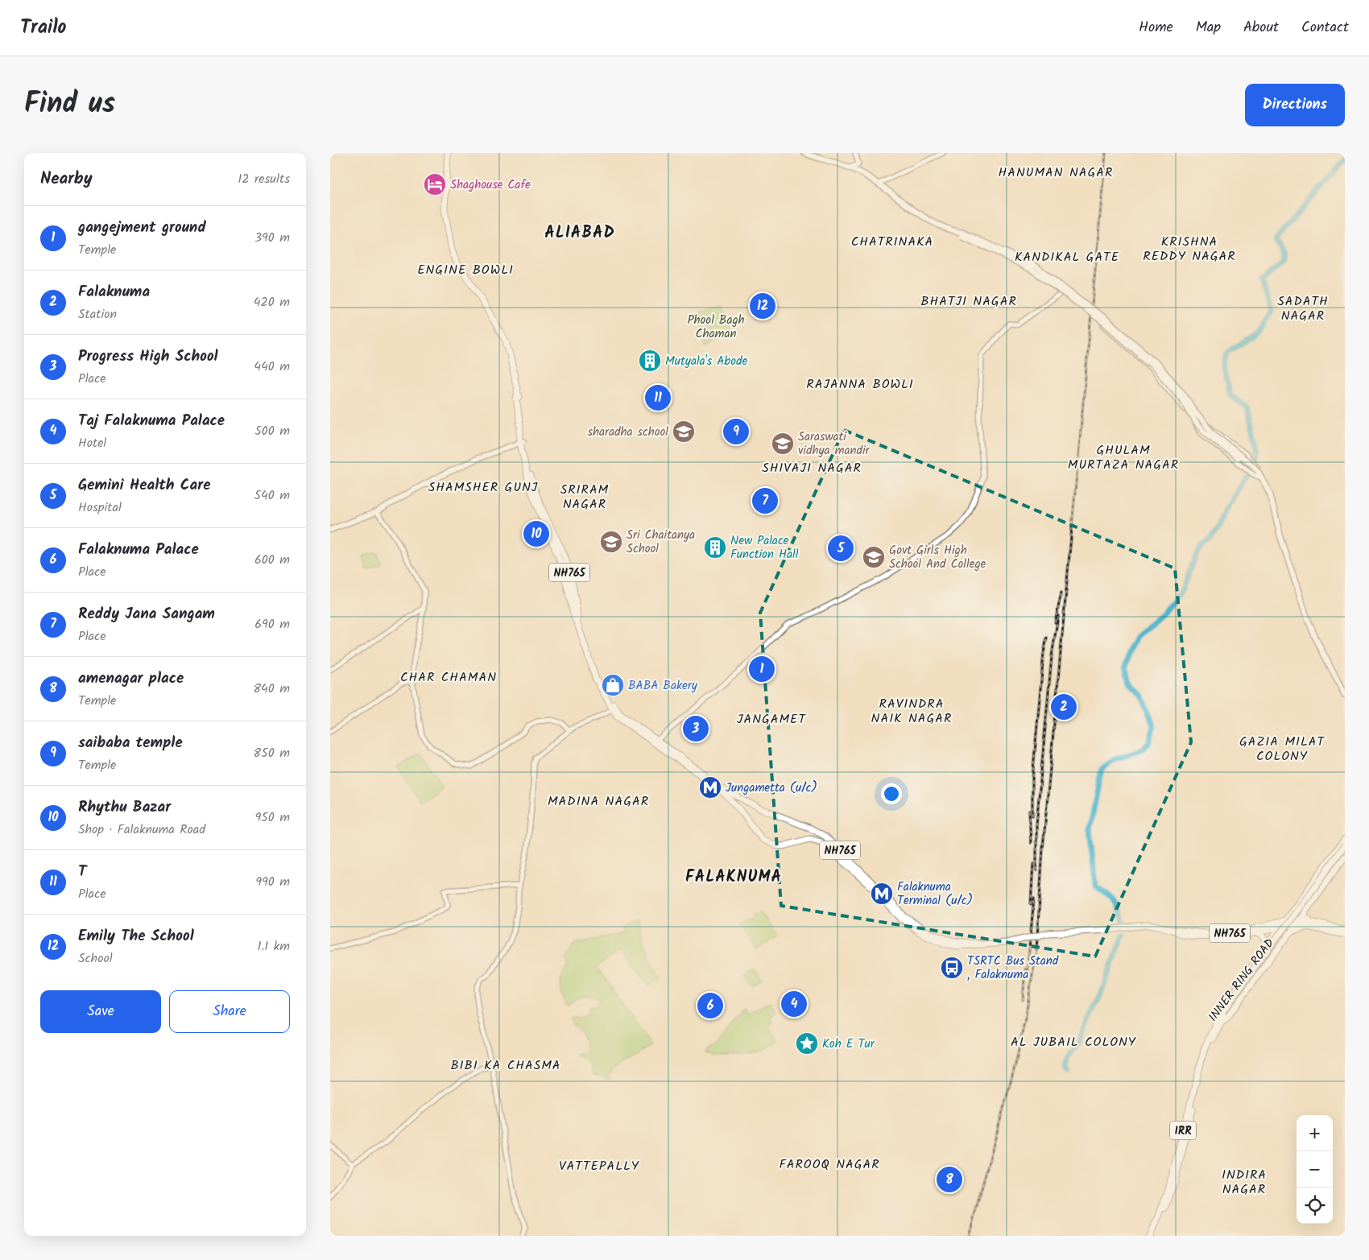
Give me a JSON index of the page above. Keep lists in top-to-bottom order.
{
  "streets": {
    "main road": ["NH765", "INNER RING ROAD", "IRR"]
  },
  "crossings": [
    ["NH765", "INNER RING ROAD"],
    ["NH765", "IRR"],
    ["INNER RING ROAD", "IRR"]
  ],
  "districts": [
    "HANUMAN NAGAR",
    "ALIABAD",
    "CHATRINAKA",
    "KRISHNA REDDY NAGAR",
    "KANDIKAL GATE",
    "ENGINE BOWLI",
    "BHATJI NAGAR",
    "SADATH NAGAR",
    "RAJANNA BOWLI",
    "GHULAM MURTAZA NAGAR",
    "SHIVAJI NAGAR",
    "SHAMSHER GUNJ",
    "SRIRAM NAGAR",
    "CHAR CHAMAN",
    "RAVINDRA NAIK NAGAR",
    "JANGAMET",
    "GAZIA MILAT COLONY",
    "MADINA NAGAR",
    "FALAKNUMA",
    "AL JUBAIL COLONY",
    "BIBI KA CHASMA",
    "FAROOQ NAGAR",
    "VATTEPALLY",
    "INDIRA NAGAR"
  ],
  "parks": ["Phool Bagh Chaman"],
  "places": {
    "hotel": ["Shaghouse Cafe"],
    "building": ["Mutyala's Abode", "New Palace Function Hall"],
    "school or university": [
      "sharadha school",
      "Saraswati vidhya mandir",
      "Sri Chaitanya School",
      "Govt Girls High School And College"
    ],
    "shop": ["BABA Bakery"],
    "metro station": ["Jungametta (u/c)", "Falaknuma Terminal (u/c)"],
    "bus stop": ["TSRTC Bus Stand , Falaknuma"],
    "place": ["Koh E Tur"]
  },
  "page": {
    "header": "Trailo",
    "nav": [
      "Home",
      "Map",
      "About",
      "Contact"
    ],
    "title": "Find us",
    "buttons": [
      "Directions",
      ["Save", "Share"]
    ],
    "heading": ["Nearby", "12 results"],
    "list": [
      {
        "mark": "1",
        "name": "gangejment ground",
        "note": "Temple",
        "value": "390 m"
      },
      {
        "mark": "2",
        "name": "Falaknuma",
        "note": "Station",
        "value": "420 m"
      },
      {
        "mark": "3",
        "name": "Progress High School",
        "note": "Place",
        "value": "440 m"
      },
      {
        "mark": "4",
        "name": "Taj Falaknuma Palace",
        "note": "Hotel",
        "value": "500 m"
      },
      {
        "mark": "5",
        "name": "Gemini Health Care",
        "note": "Hospital",
        "value": "540 m"
      },
      {
        "mark": "6",
        "name": "Falaknuma Palace",
        "note": "Place",
        "value": "600 m"
      },
      {
        "mark": "7",
        "name": "Reddy Jana Sangam",
        "note": "Place",
        "value": "690 m"
      },
      {
        "mark": "8",
        "name": "amenagar place",
        "note": "Temple",
        "value": "840 m"
      },
      {
        "mark": "9",
        "name": "saibaba temple",
        "note": "Temple",
        "value": "850 m"
      },
      {
        "mark": "10",
        "name": "Rhythu Bazar",
        "note": "Shop · Falaknuma Road",
        "value": "950 m"
      },
      {
        "mark": "11",
        "name": "T",
        "note": "Place",
        "value": "990 m"
      },
      {
        "mark": "12",
        "name": "Emily The School",
        "note": "School",
        "value": "1.1 km"
      }
    ],
    "pins": [
      "12",
      "11",
      "9",
      "7",
      "10",
      "5",
      "1",
      "2",
      "3",
      "4",
      "6",
      "8"
    ],
    "map_buttons": ["+", "−"]
  }
}
